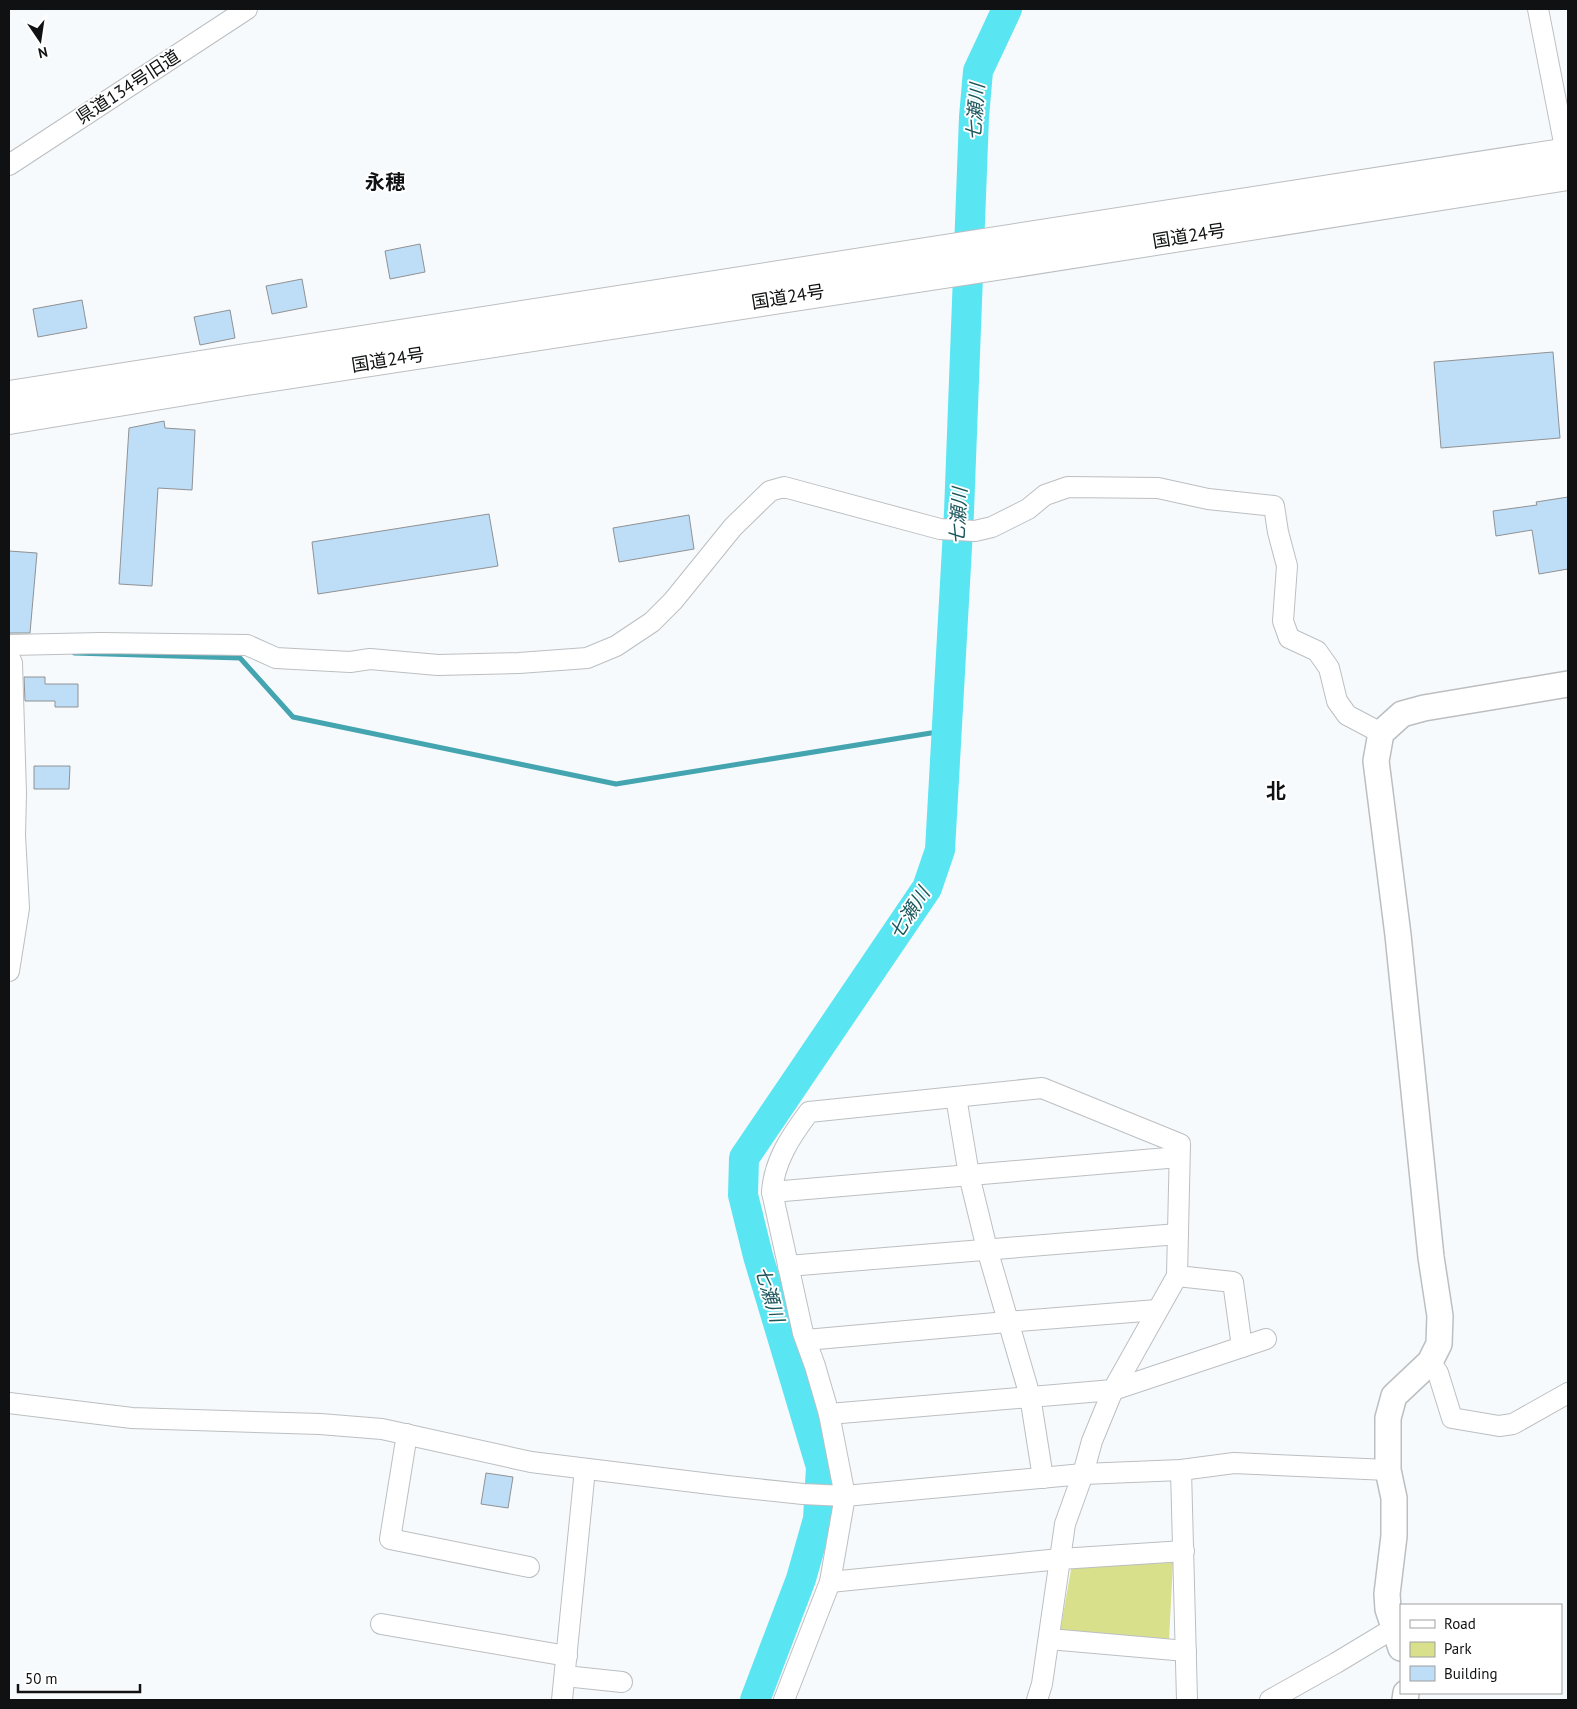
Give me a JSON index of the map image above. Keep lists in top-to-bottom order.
{
  "streets": {
    "highway": ["国道24号"],
    "street": ["県道134号旧道"]
  },
  "districts": ["永穂", "北"],
  "water": ["七瀬川"],
  "legend": ["Road", "Park", "Building"],
  "scale_bar": "50 m",
  "north": "bottom"
}
